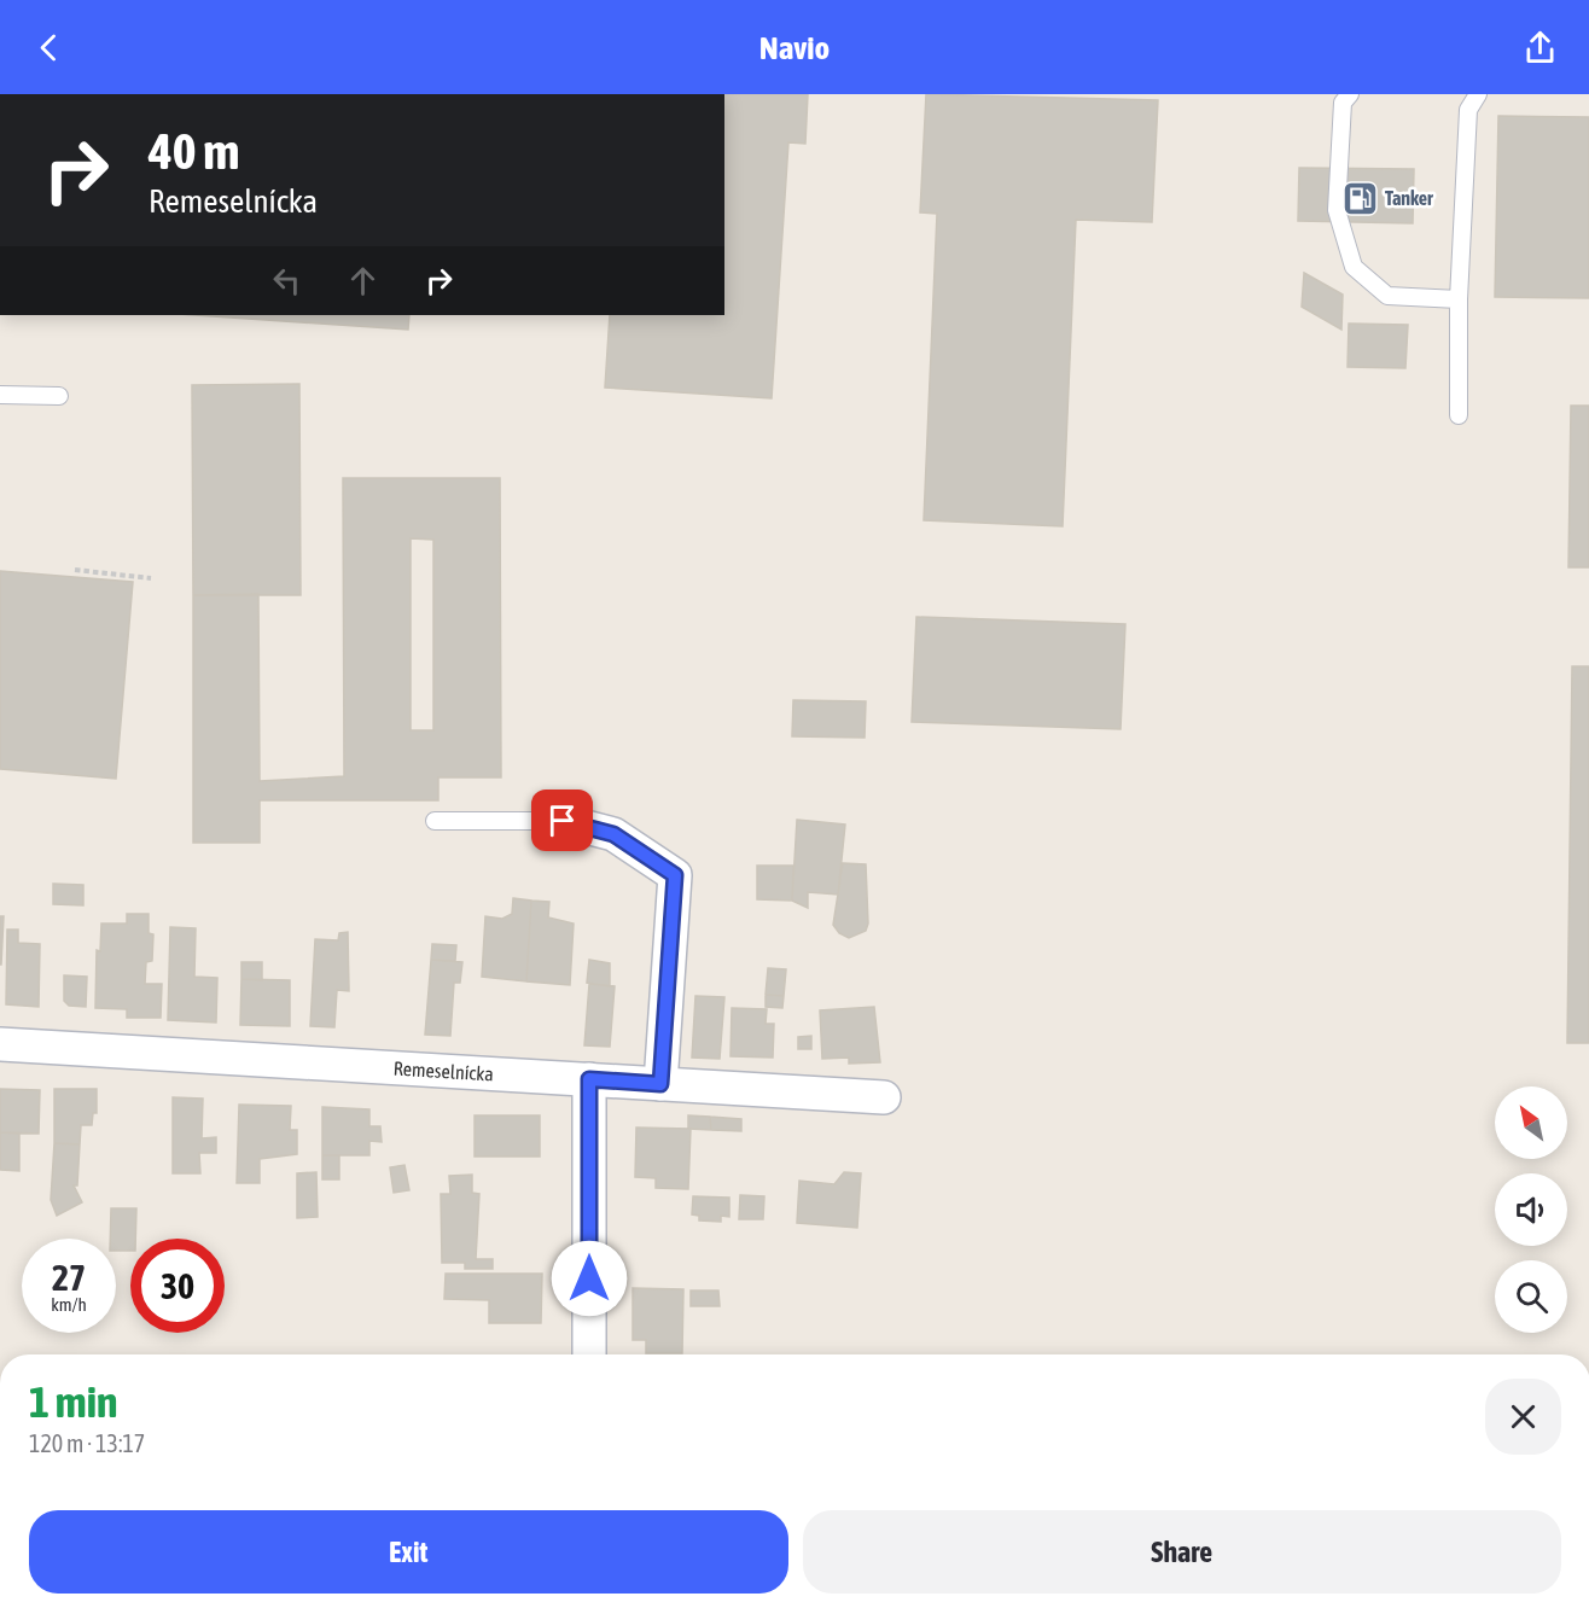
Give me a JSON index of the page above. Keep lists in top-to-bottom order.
{
  "streets": {
    "street": ["Remeselnícka"]
  },
  "places": {
    "fuel station": ["Tanker"]
  },
  "north": "top left",
  "page": {
    "header": "Navio",
    "turn": ["40 m", "Remeselnícka"],
    "speed": "27 km/h",
    "limit": "30",
    "heading": ["1 min", "120 m · 13:17"],
    "buttons": ["Exit", "Share"]
  }
}
